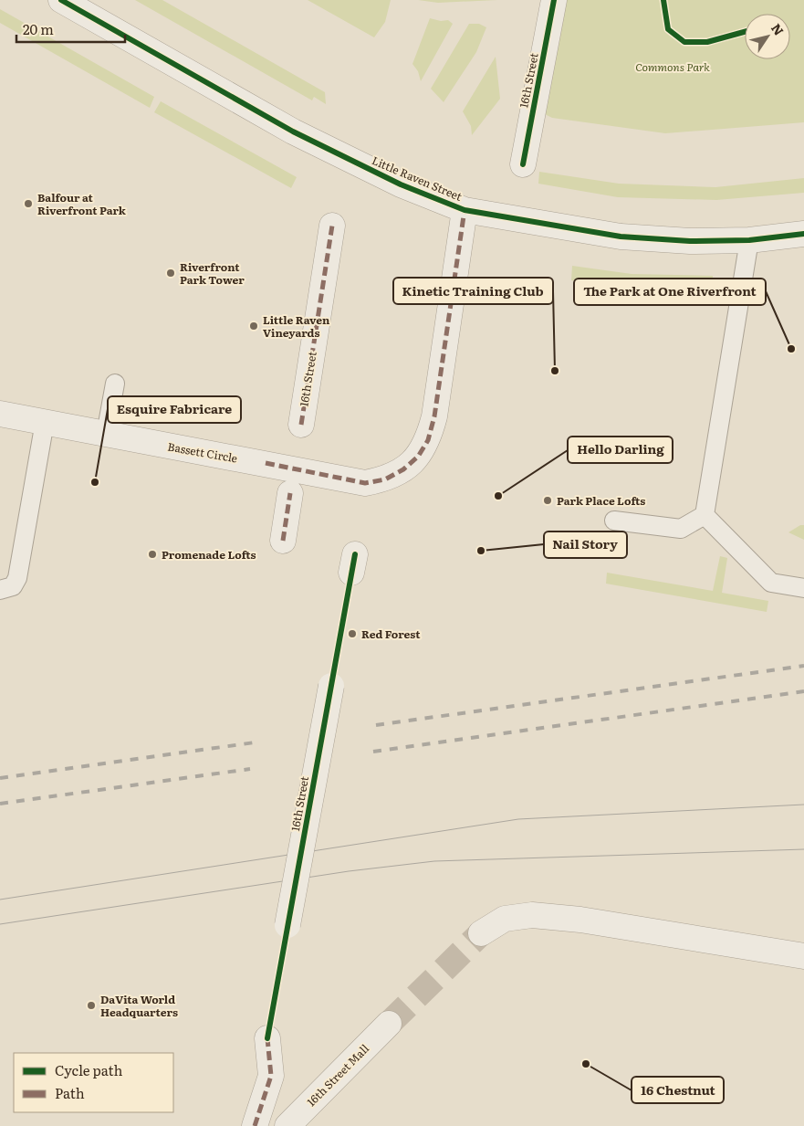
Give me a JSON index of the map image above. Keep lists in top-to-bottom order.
{
  "streets": {
    "street": [
      "16th Street",
      "Little Raven Street",
      "Bassett Circle",
      "16th Street Mall"
    ]
  },
  "crossings": [
    ["Little Raven Street", "Bassett Circle"]
  ],
  "parks": ["Commons Park"],
  "places": [
    "Balfour at Riverfront Park",
    "Riverfront Park Tower",
    "Little Raven Vineyards",
    "The Park at One Riverfront",
    "Kinetic Training Club",
    "Esquire Fabricare",
    "Hello Darling",
    "Park Place Lofts",
    "Nail Story",
    "Promenade Lofts",
    "Red Forest",
    "DaVita World Headquarters",
    "16 Chestnut"
  ],
  "legend": ["Cycle path", "Path"],
  "scale_bar": "20 m",
  "north": "top right"
}
